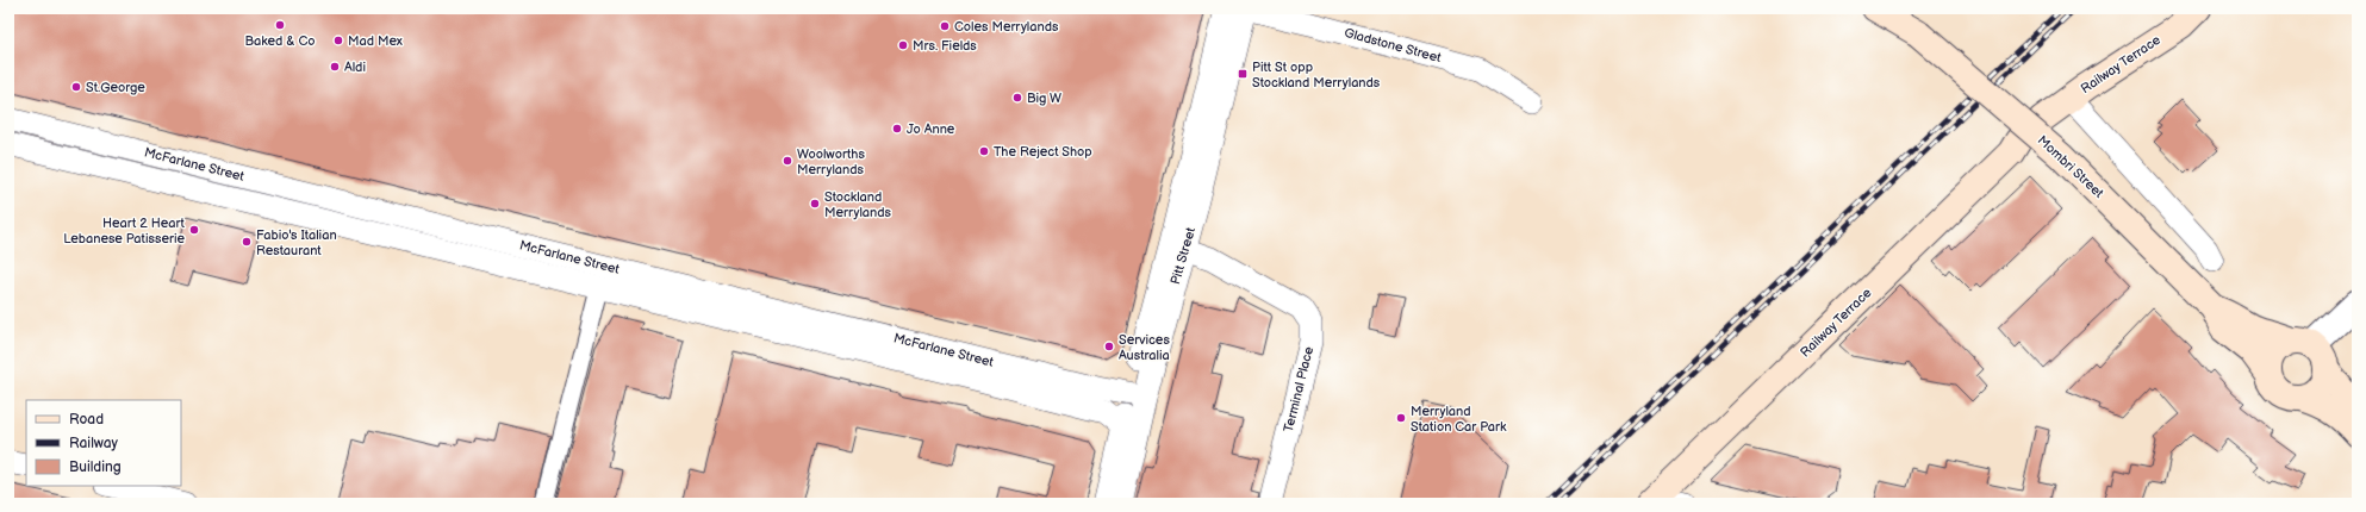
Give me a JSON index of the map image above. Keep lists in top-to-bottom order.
{
  "streets": {
    "main road": ["Railway Terrace", "Mombri Street"],
    "street": [
      "Gladstone Street",
      "McFarlane Street",
      "Pitt Street",
      "Terminal Place"
    ]
  },
  "crossings": [
    ["Gladstone Street", "Pitt Street"],
    ["McFarlane Street", "Pitt Street"],
    ["Pitt Street", "Terminal Place"]
  ],
  "places": {
    "other": [
      "Baked & Co",
      "Coles Merrylands",
      "Mad Mex",
      "Mrs. Fields",
      "Aldi",
      "St.George",
      "Big W",
      "Jo Anne",
      "The Reject Shop",
      "Woolworths Merrylands",
      "Stockland Merrylands",
      "Heart 2 Heart Lebanese Patisserie",
      "Fabio's Italian Restaurant",
      "Services Australia",
      "Merryland Station Car Park"
    ],
    "transit": ["Pitt St opp Stockland Merrylands"]
  },
  "legend": ["Road", "Railway", "Building"]
}
